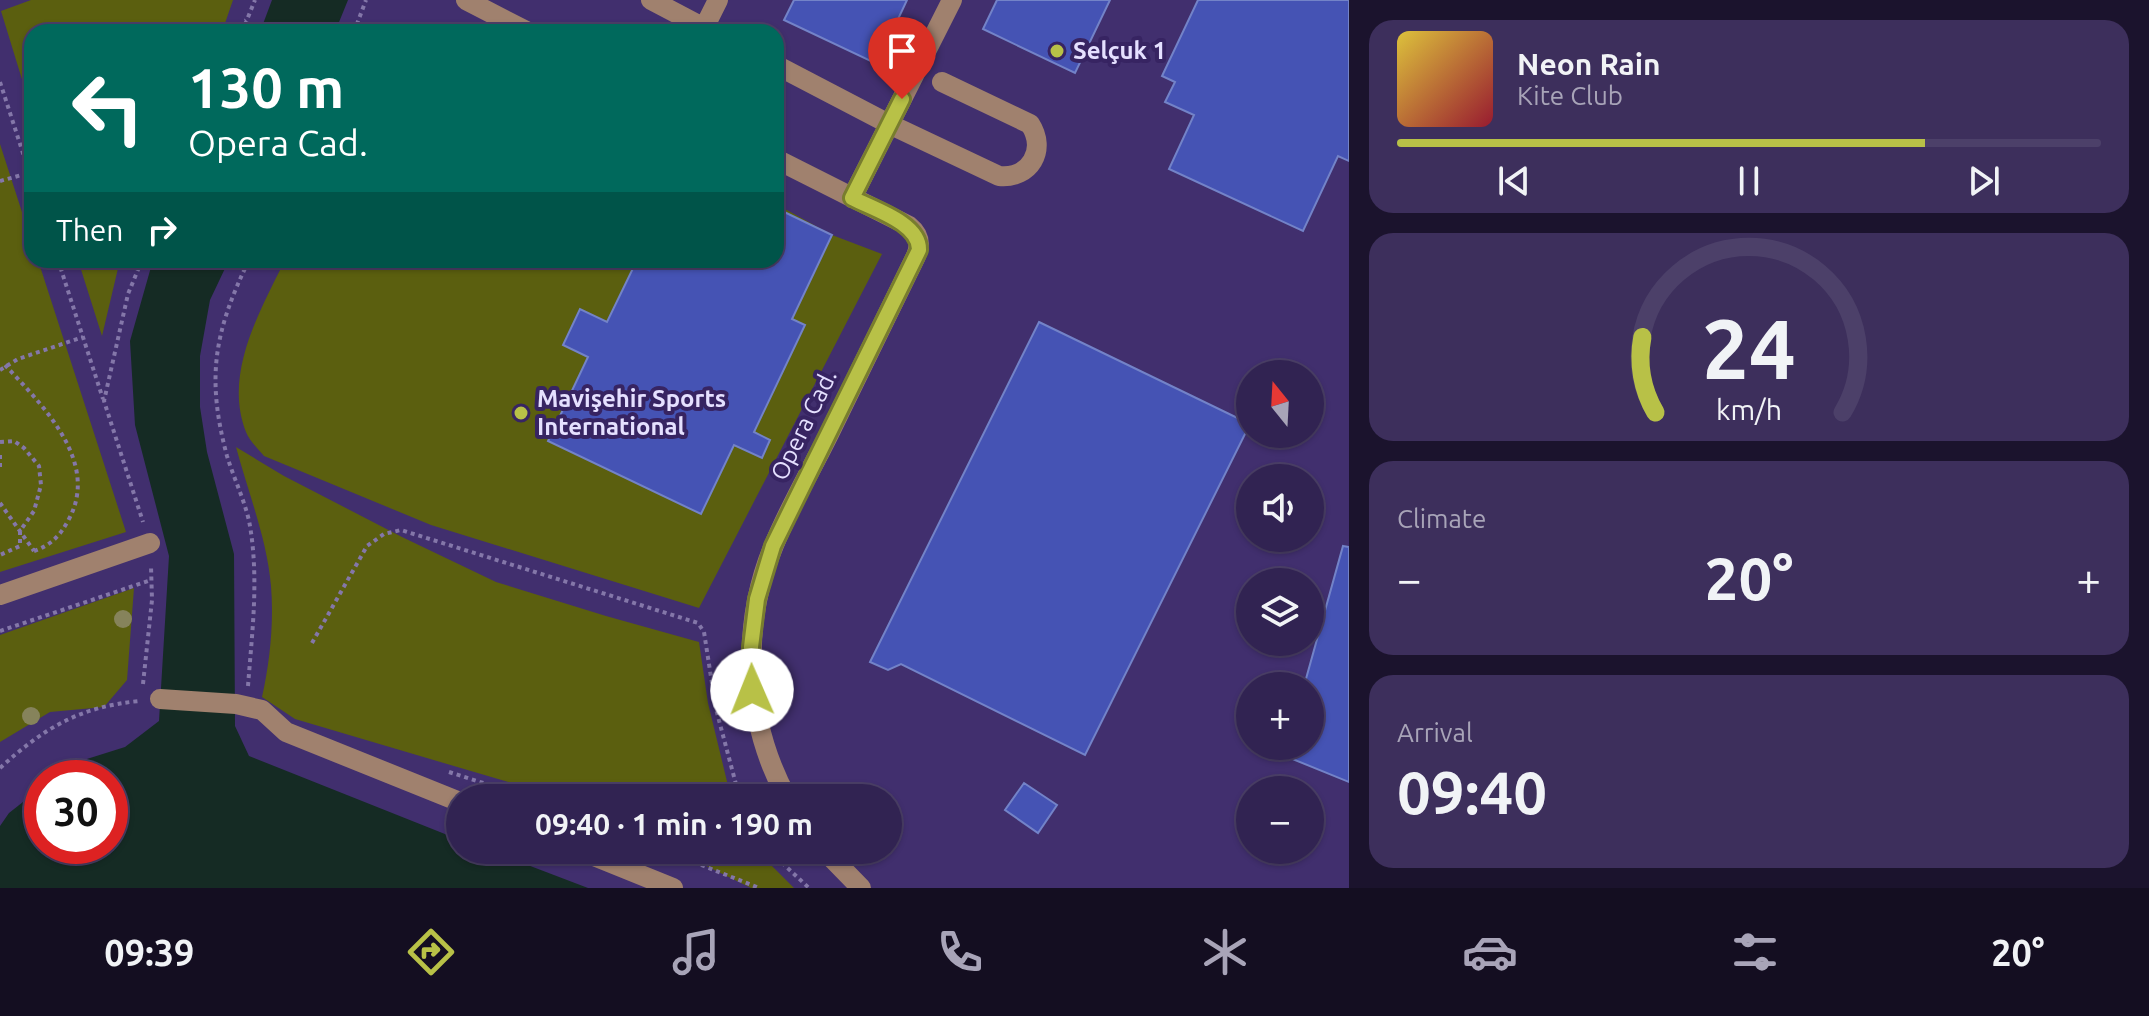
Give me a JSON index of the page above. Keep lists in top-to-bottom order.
{
  "streets": {
    "street": ["Opera Cad."]
  },
  "places": ["Selçuk 1", "Mavişehir Sports International"],
  "north": "top",
  "page": {
    "turn": ["130 m", "Opera Cad."],
    "song": ["Neon Rain", "Kite Club"],
    "then": "Then",
    "map_buttons": ["+", "−"],
    "tile": [
      "Climate",
      ["Arrival", "09:40"]
    ],
    "heat": ["−", "20°", "+"],
    "limit": "30",
    "trip": "09:40 · 1 min · 190 m",
    "tabs": ["09:39", "20°"],
    "gauge": ["24", "km/h"]
  }
}
